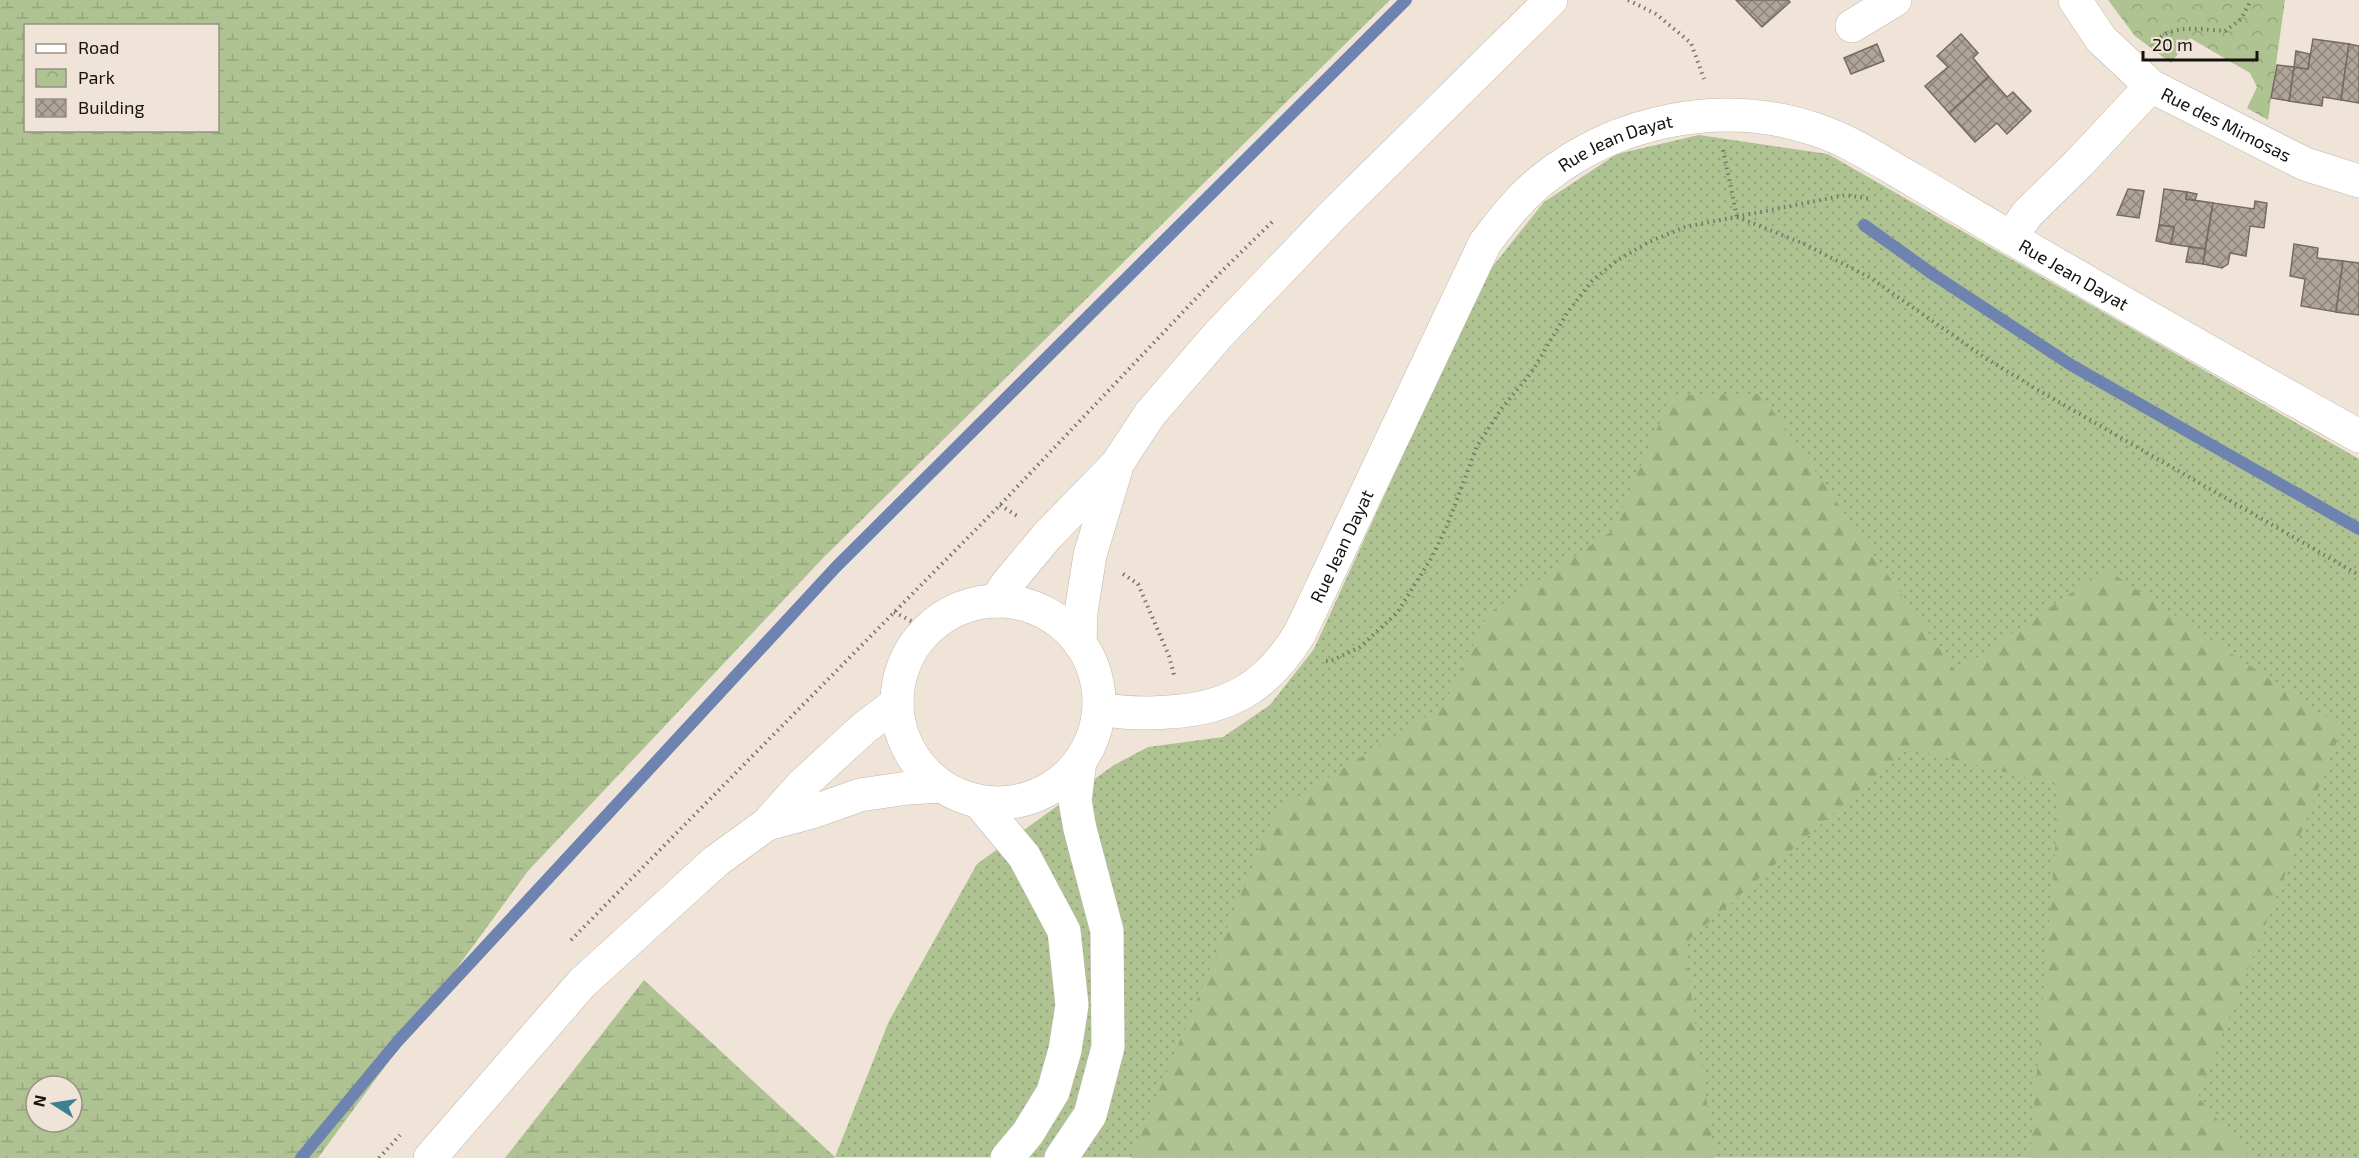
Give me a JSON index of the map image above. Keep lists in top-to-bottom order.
{
  "streets": {
    "main road": ["Rue des Mimosas", "Rue Jean Dayat"]
  },
  "crossings": [
    ["Rue des Mimosas", "Rue Jean Dayat"]
  ],
  "legend": ["Road", "Park", "Building"],
  "scale_bar": "20 m",
  "north": "left"
}
